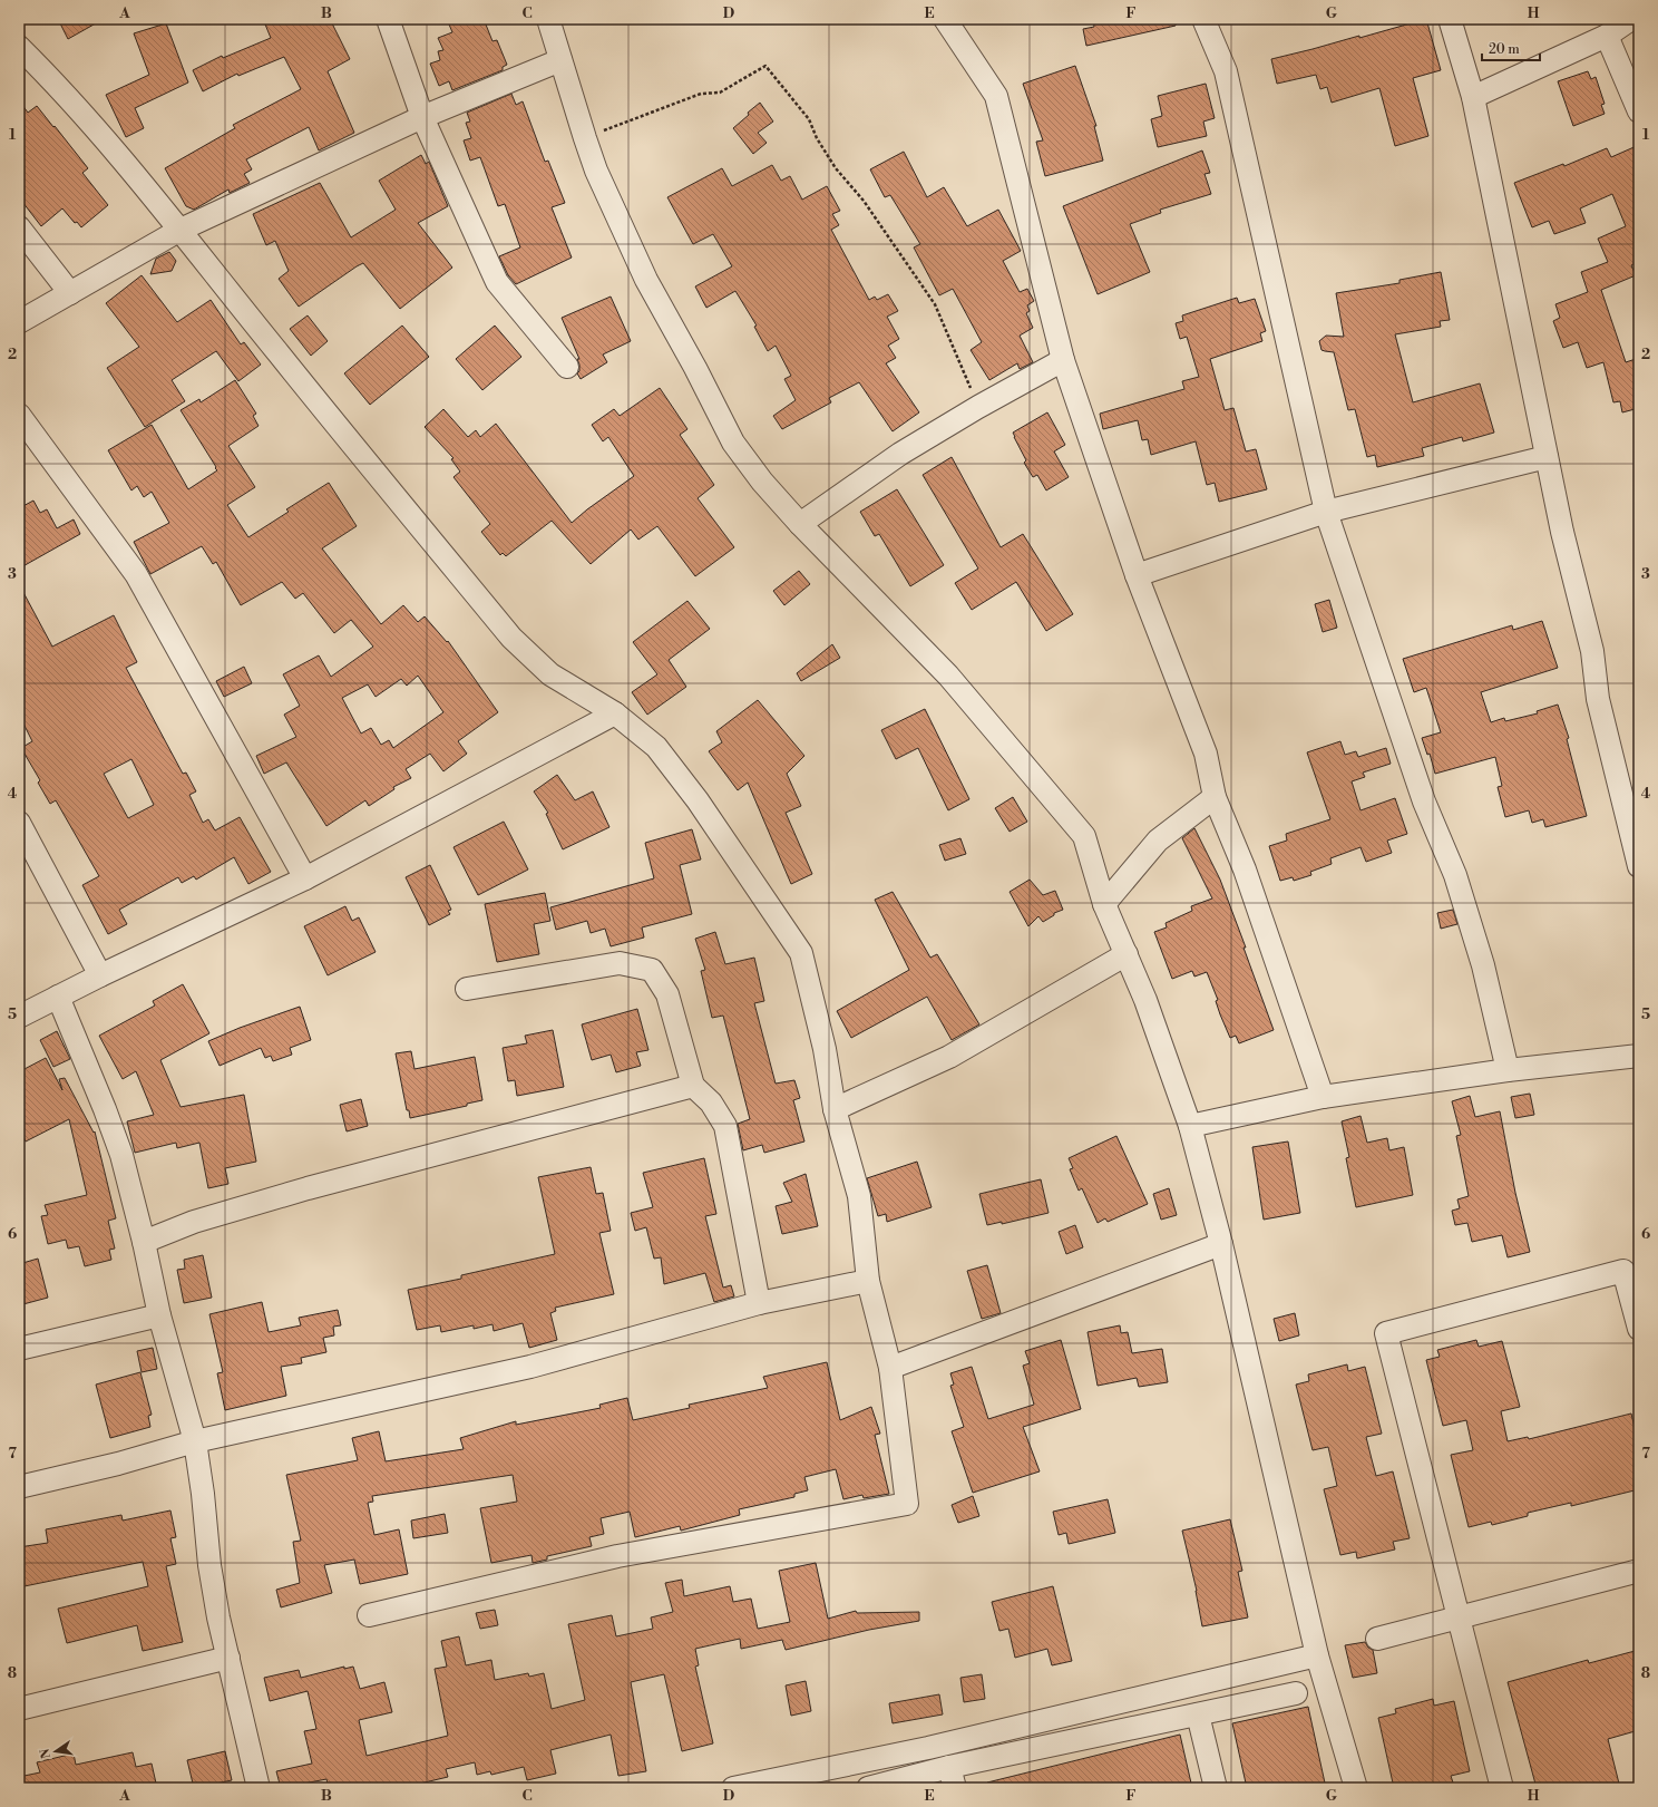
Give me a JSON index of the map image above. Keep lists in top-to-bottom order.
{
  "scale_bar": "20 m",
  "north": "left",
  "grid": {
    "columns": [
      "A",
      "B",
      "C",
      "D",
      "E",
      "F",
      "G",
      "H"
    ],
    "rows": [
      "1",
      "2",
      "3",
      "4",
      "5",
      "6",
      "7",
      "8"
    ]
  }
}
